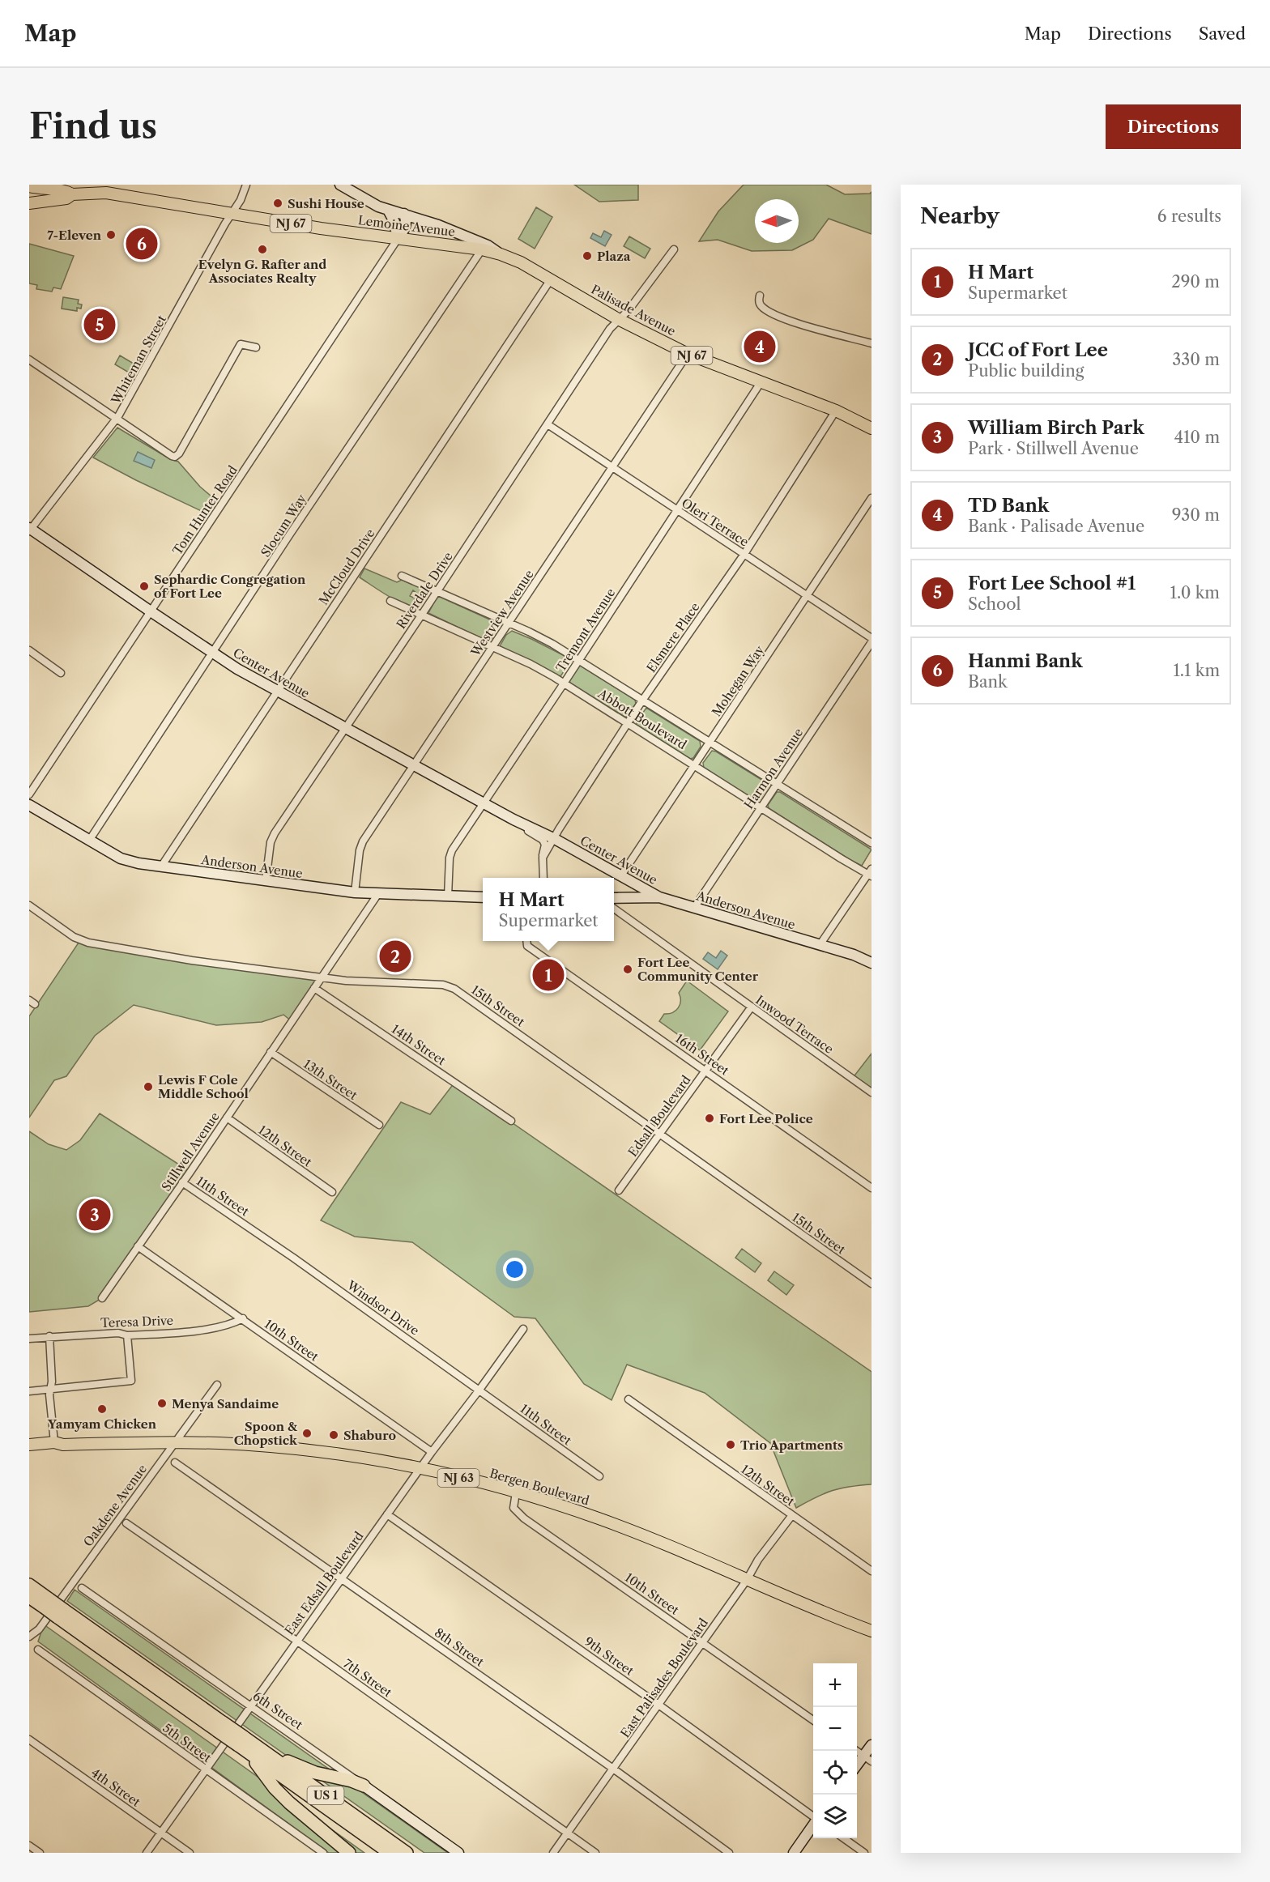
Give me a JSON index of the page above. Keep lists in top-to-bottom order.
{
  "streets": {
    "highway": ["US 1"],
    "main road": [
      "NJ 67",
      "Lemoine Avenue",
      "Palisade Avenue",
      "Center Avenue",
      "Anderson Avenue",
      "NJ 63",
      "Bergen Boulevard",
      "6th Street"
    ],
    "street": [
      "Whiteman Street",
      "Tom Hunter Road",
      "Oleri Terrace",
      "Slocum Way",
      "McCloud Drive",
      "Riverdale Drive",
      "Westview Avenue",
      "Tremont Avenue",
      "Elsmere Place",
      "Mohegan Way",
      "Abbott Boulevard",
      "Harmon Avenue",
      "15th Street",
      "Inwood Terrace",
      "14th Street",
      "16th Street",
      "13th Street",
      "Edsall Boulevard",
      "12th Street",
      "Stillwell Avenue",
      "11th Street",
      "Windsor Drive",
      "Teresa Drive",
      "10th Street",
      "Oakdene Avenue",
      "East Edsall Boulevard",
      "8th Street",
      "9th Street",
      "7th Street",
      "East Palisades Boulevard",
      "5th Street",
      "4th Street"
    ]
  },
  "crossings": [
    ["NJ 67", "Lemoine Avenue"],
    ["Lemoine Avenue", "Palisade Avenue"],
    ["Lemoine Avenue", "Whiteman Street"],
    ["Lemoine Avenue", "Tom Hunter Road"],
    ["Lemoine Avenue", "Slocum Way"],
    ["Palisade Avenue", "McCloud Drive"],
    ["Palisade Avenue", "Riverdale Drive"],
    ["Palisade Avenue", "Westview Avenue"],
    ["Palisade Avenue", "Tremont Avenue"],
    ["Palisade Avenue", "Elsmere Place"],
    ["Whiteman Street", "Center Avenue"],
    ["Tom Hunter Road", "Center Avenue"],
    ["Oleri Terrace", "Riverdale Drive"],
    ["Oleri Terrace", "Westview Avenue"],
    ["Oleri Terrace", "Tremont Avenue"],
    ["Oleri Terrace", "Elsmere Place"],
    ["Oleri Terrace", "Mohegan Way"],
    ["Oleri Terrace", "Harmon Avenue"],
    ["Slocum Way", "Center Avenue"],
    ["Slocum Way", "Anderson Avenue"],
    ["McCloud Drive", "Center Avenue"],
    ["McCloud Drive", "Anderson Avenue"],
    ["Riverdale Drive", "Center Avenue"],
    ["Riverdale Drive", "Abbott Boulevard"],
    ["Riverdale Drive", "Anderson Avenue"],
    ["Westview Avenue", "Center Avenue"],
    ["Westview Avenue", "Abbott Boulevard"],
    ["Westview Avenue", "Anderson Avenue"],
    ["Tremont Avenue", "Center Avenue"],
    ["Tremont Avenue", "Abbott Boulevard"],
    ["Tremont Avenue", "Anderson Avenue"],
    ["Elsmere Place", "Center Avenue"],
    ["Elsmere Place", "Abbott Boulevard"],
    ["Center Avenue", "Mohegan Way"],
    ["Center Avenue", "Anderson Avenue"],
    ["Mohegan Way", "Abbott Boulevard"],
    ["Abbott Boulevard", "Harmon Avenue"],
    ["Harmon Avenue", "Anderson Avenue"],
    ["Anderson Avenue", "Stillwell Avenue"],
    ["15th Street", "Edsall Boulevard"],
    ["15th Street", "Stillwell Avenue"],
    ["Inwood Terrace", "Edsall Boulevard"],
    ["14th Street", "Stillwell Avenue"],
    ["16th Street", "Edsall Boulevard"],
    ["13th Street", "Stillwell Avenue"],
    ["12th Street", "Stillwell Avenue"],
    ["12th Street", "East Palisades Boulevard"],
    ["Stillwell Avenue", "11th Street"],
    ["Stillwell Avenue", "10th Street"],
    ["11th Street", "Windsor Drive"],
    ["11th Street", "East Edsall Boulevard"],
    ["Windsor Drive", "East Edsall Boulevard"],
    ["Teresa Drive", "10th Street"],
    ["10th Street", "Bergen Boulevard"],
    ["10th Street", "East Edsall Boulevard"],
    ["10th Street", "East Palisades Boulevard"],
    ["Bergen Boulevard", "Oakdene Avenue"],
    ["Bergen Boulevard", "East Edsall Boulevard"],
    ["Bergen Boulevard", "East Palisades Boulevard"],
    ["East Edsall Boulevard", "8th Street"],
    ["East Edsall Boulevard", "9th Street"],
    ["East Edsall Boulevard", "7th Street"],
    ["East Edsall Boulevard", "6th Street"],
    ["East Edsall Boulevard", "5th Street"],
    ["East Edsall Boulevard", "4th Street"],
    ["8th Street", "East Palisades Boulevard"],
    ["9th Street", "East Palisades Boulevard"],
    ["7th Street", "East Palisades Boulevard"]
  ],
  "places": [
    "Sushi House",
    "7-Eleven",
    "Evelyn G. Rafter and Associates Realty",
    "Plaza",
    "Sephardic Congregation of Fort Lee",
    "Fort Lee Community Center",
    "Lewis F Cole Middle School",
    "Fort Lee Police",
    "Menya Sandaime",
    "Yamyam Chicken",
    "Spoon & Chopstick",
    "Shaburo",
    "Trio Apartments"
  ],
  "north": "left",
  "page": {
    "header": "Map",
    "nav": ["Map", "Directions", "Saved"],
    "buttons": "Directions",
    "title": "Find us",
    "heading": ["Nearby", "6 results"],
    "pins": [
      "6",
      "5",
      "4",
      "2",
      "1",
      "3"
    ],
    "list": [
      {
        "mark": "1",
        "name": "H Mart",
        "note": "Supermarket",
        "value": "290 m"
      },
      {
        "mark": "2",
        "name": "JCC of Fort Lee",
        "note": "Public building",
        "value": "330 m"
      },
      {
        "mark": "3",
        "name": "William Birch Park",
        "note": "Park · Stillwell Avenue",
        "value": "410 m"
      },
      {
        "mark": "4",
        "name": "TD Bank",
        "note": "Bank · Palisade Avenue",
        "value": "930 m"
      },
      {
        "mark": "5",
        "name": "Fort Lee School #1",
        "note": "School",
        "value": "1.0 km"
      },
      {
        "mark": "6",
        "name": "Hanmi Bank",
        "note": "Bank",
        "value": "1.1 km"
      }
    ],
    "popup": ["H Mart", "Supermarket"],
    "map_buttons": ["+", "−"]
  }
}
